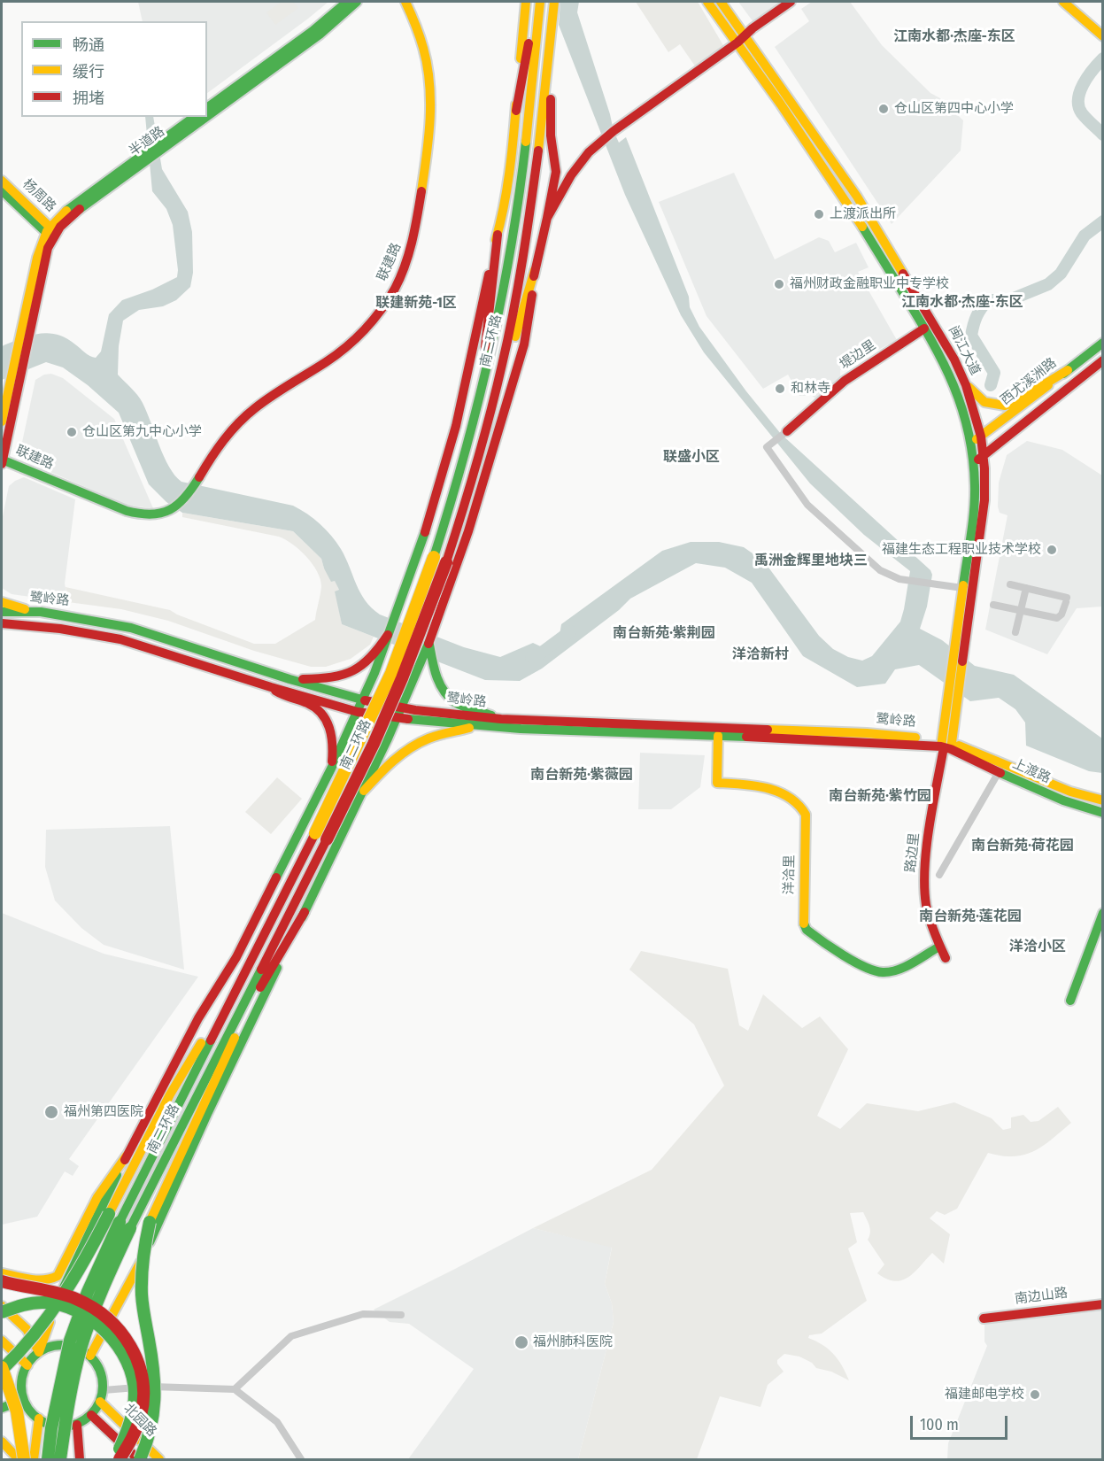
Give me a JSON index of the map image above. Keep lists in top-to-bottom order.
{
  "streets": {
    "main road": [
      "半道路",
      "杨周路",
      "联建路",
      "南二环路",
      "闽江大道",
      "堤边里",
      "西尤溪洲路",
      "鹭岭路",
      "上渡路",
      "路边里",
      "洋洽里",
      "南边山路",
      "北园路"
    ]
  },
  "crossings": [
    ["半道路", "杨周路"],
    ["闽江大道", "堤边里"],
    ["闽江大道", "西尤溪洲路"],
    ["闽江大道", "鹭岭路"],
    ["闽江大道", "上渡路"],
    ["闽江大道", "路边里"],
    ["鹭岭路", "上渡路"],
    ["鹭岭路", "路边里"],
    ["鹭岭路", "洋洽里"],
    ["上渡路", "路边里"],
    ["路边里", "洋洽里"]
  ],
  "districts": [
    "江南水都·杰座-东区",
    "江南水都·杰座-东区",
    "联建新苑-1区",
    "联盛小区",
    "禹洲金辉里地块三",
    "南台新苑·紫荆园",
    "洋洽新村",
    "南台新苑·紫薇园",
    "南台新苑·紫竹园",
    "南台新苑·荷花园",
    "南台新苑·莲花园",
    "洋洽小区"
  ],
  "places": [
    "仓山区第四中心小学",
    "上渡派出所",
    "福州财政金融职业中专学校",
    "和林寺",
    "仓山区第九中心小学",
    "福建生态工程职业技术学校",
    "福州第四医院",
    "福州肺科医院",
    "福建邮电学校"
  ],
  "legend": ["畅通", "缓行", "拥堵"],
  "scale_bar": "100 m"
}
